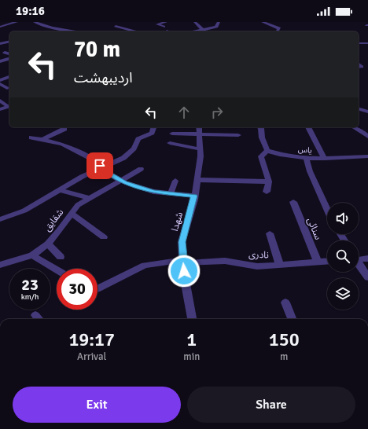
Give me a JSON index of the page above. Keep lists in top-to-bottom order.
{
  "streets": {
    "street": [
      "یاس",
      "شقایق",
      "شهدا",
      "سنائی",
      "نادری"
    ]
  },
  "crossings": [
    ["شهدا", "نادری"],
    ["سنائی", "نادری"]
  ],
  "page": {
    "status": "19:16",
    "turn": ["70 m", "اردیبهشت"],
    "speed": "23 km/h",
    "limit": "30",
    "eta": [
      "19:17",
      "Arrival",
      "1",
      "min",
      "150",
      "m"
    ],
    "buttons": ["Exit", "Share"]
  }
}
